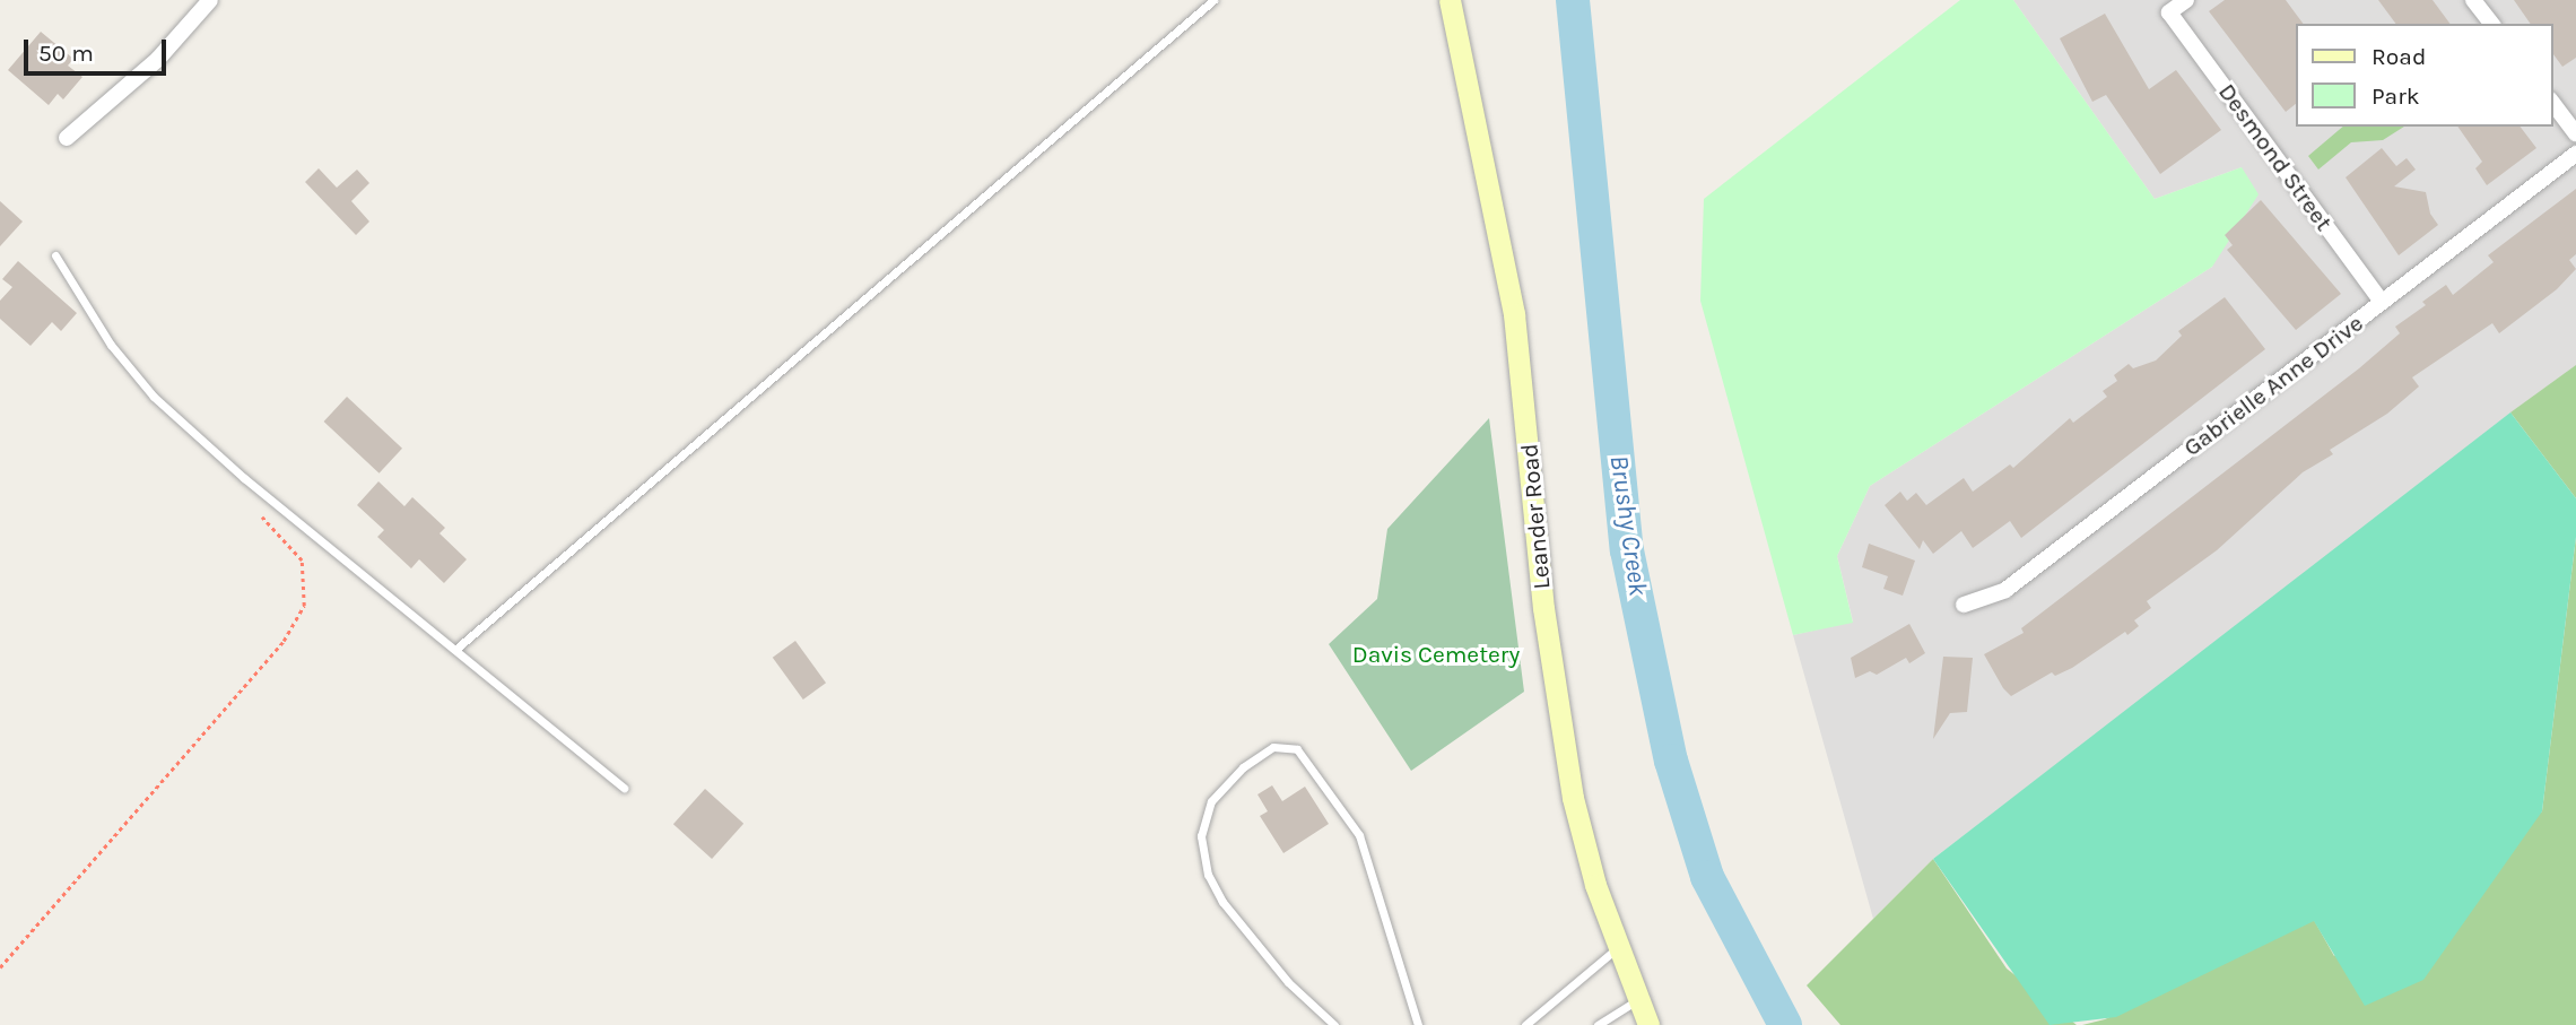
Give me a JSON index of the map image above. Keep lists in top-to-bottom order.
{
  "streets": {
    "main road": ["Leander Road"],
    "street": ["Desmond Street", "Gabrielle Anne Drive"]
  },
  "crossings": [
    ["Desmond Street", "Gabrielle Anne Drive"]
  ],
  "water": ["Brushy Creek"],
  "parks": ["Davis Cemetery"],
  "legend": ["Road", "Park"],
  "scale_bar": "50 m"
}
